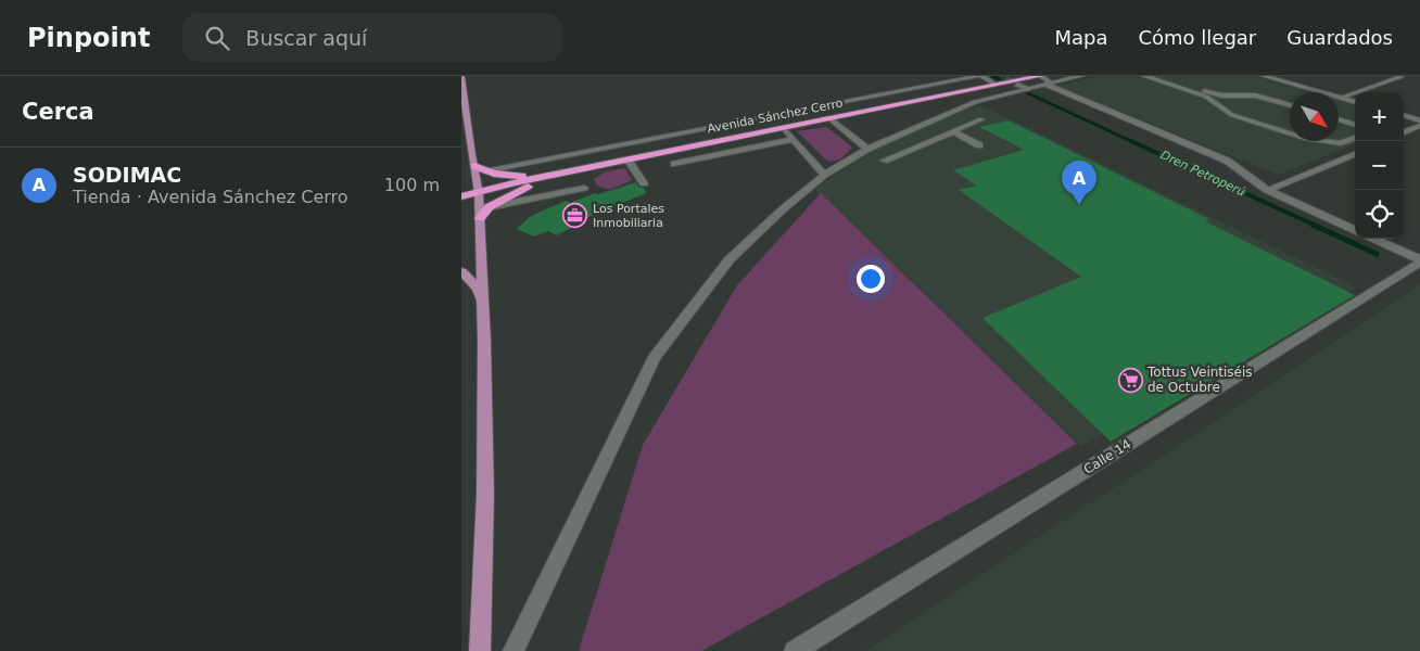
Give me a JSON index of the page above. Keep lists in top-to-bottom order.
{
  "streets": {
    "highway": ["Avenida Sánchez Cerro"],
    "street": ["Calle 14"]
  },
  "water": ["Dren Petroperú"],
  "places": {
    "office": ["Los Portales Inmobiliaria"],
    "supermarket": ["Tottus Veintiséis de Octubre"]
  },
  "north": "bottom right",
  "page": {
    "header": "Pinpoint",
    "search": "Buscar aquí",
    "nav": ["Mapa", "Cómo llegar", "Guardados"],
    "heading": "Cerca",
    "map_buttons": ["+", "−"],
    "list": [
      {
        "mark": "A",
        "name": "SODIMAC",
        "note": "Tienda · Avenida Sánchez Cerro",
        "value": "100 m"
      }
    ],
    "pins": "A"
  }
}
